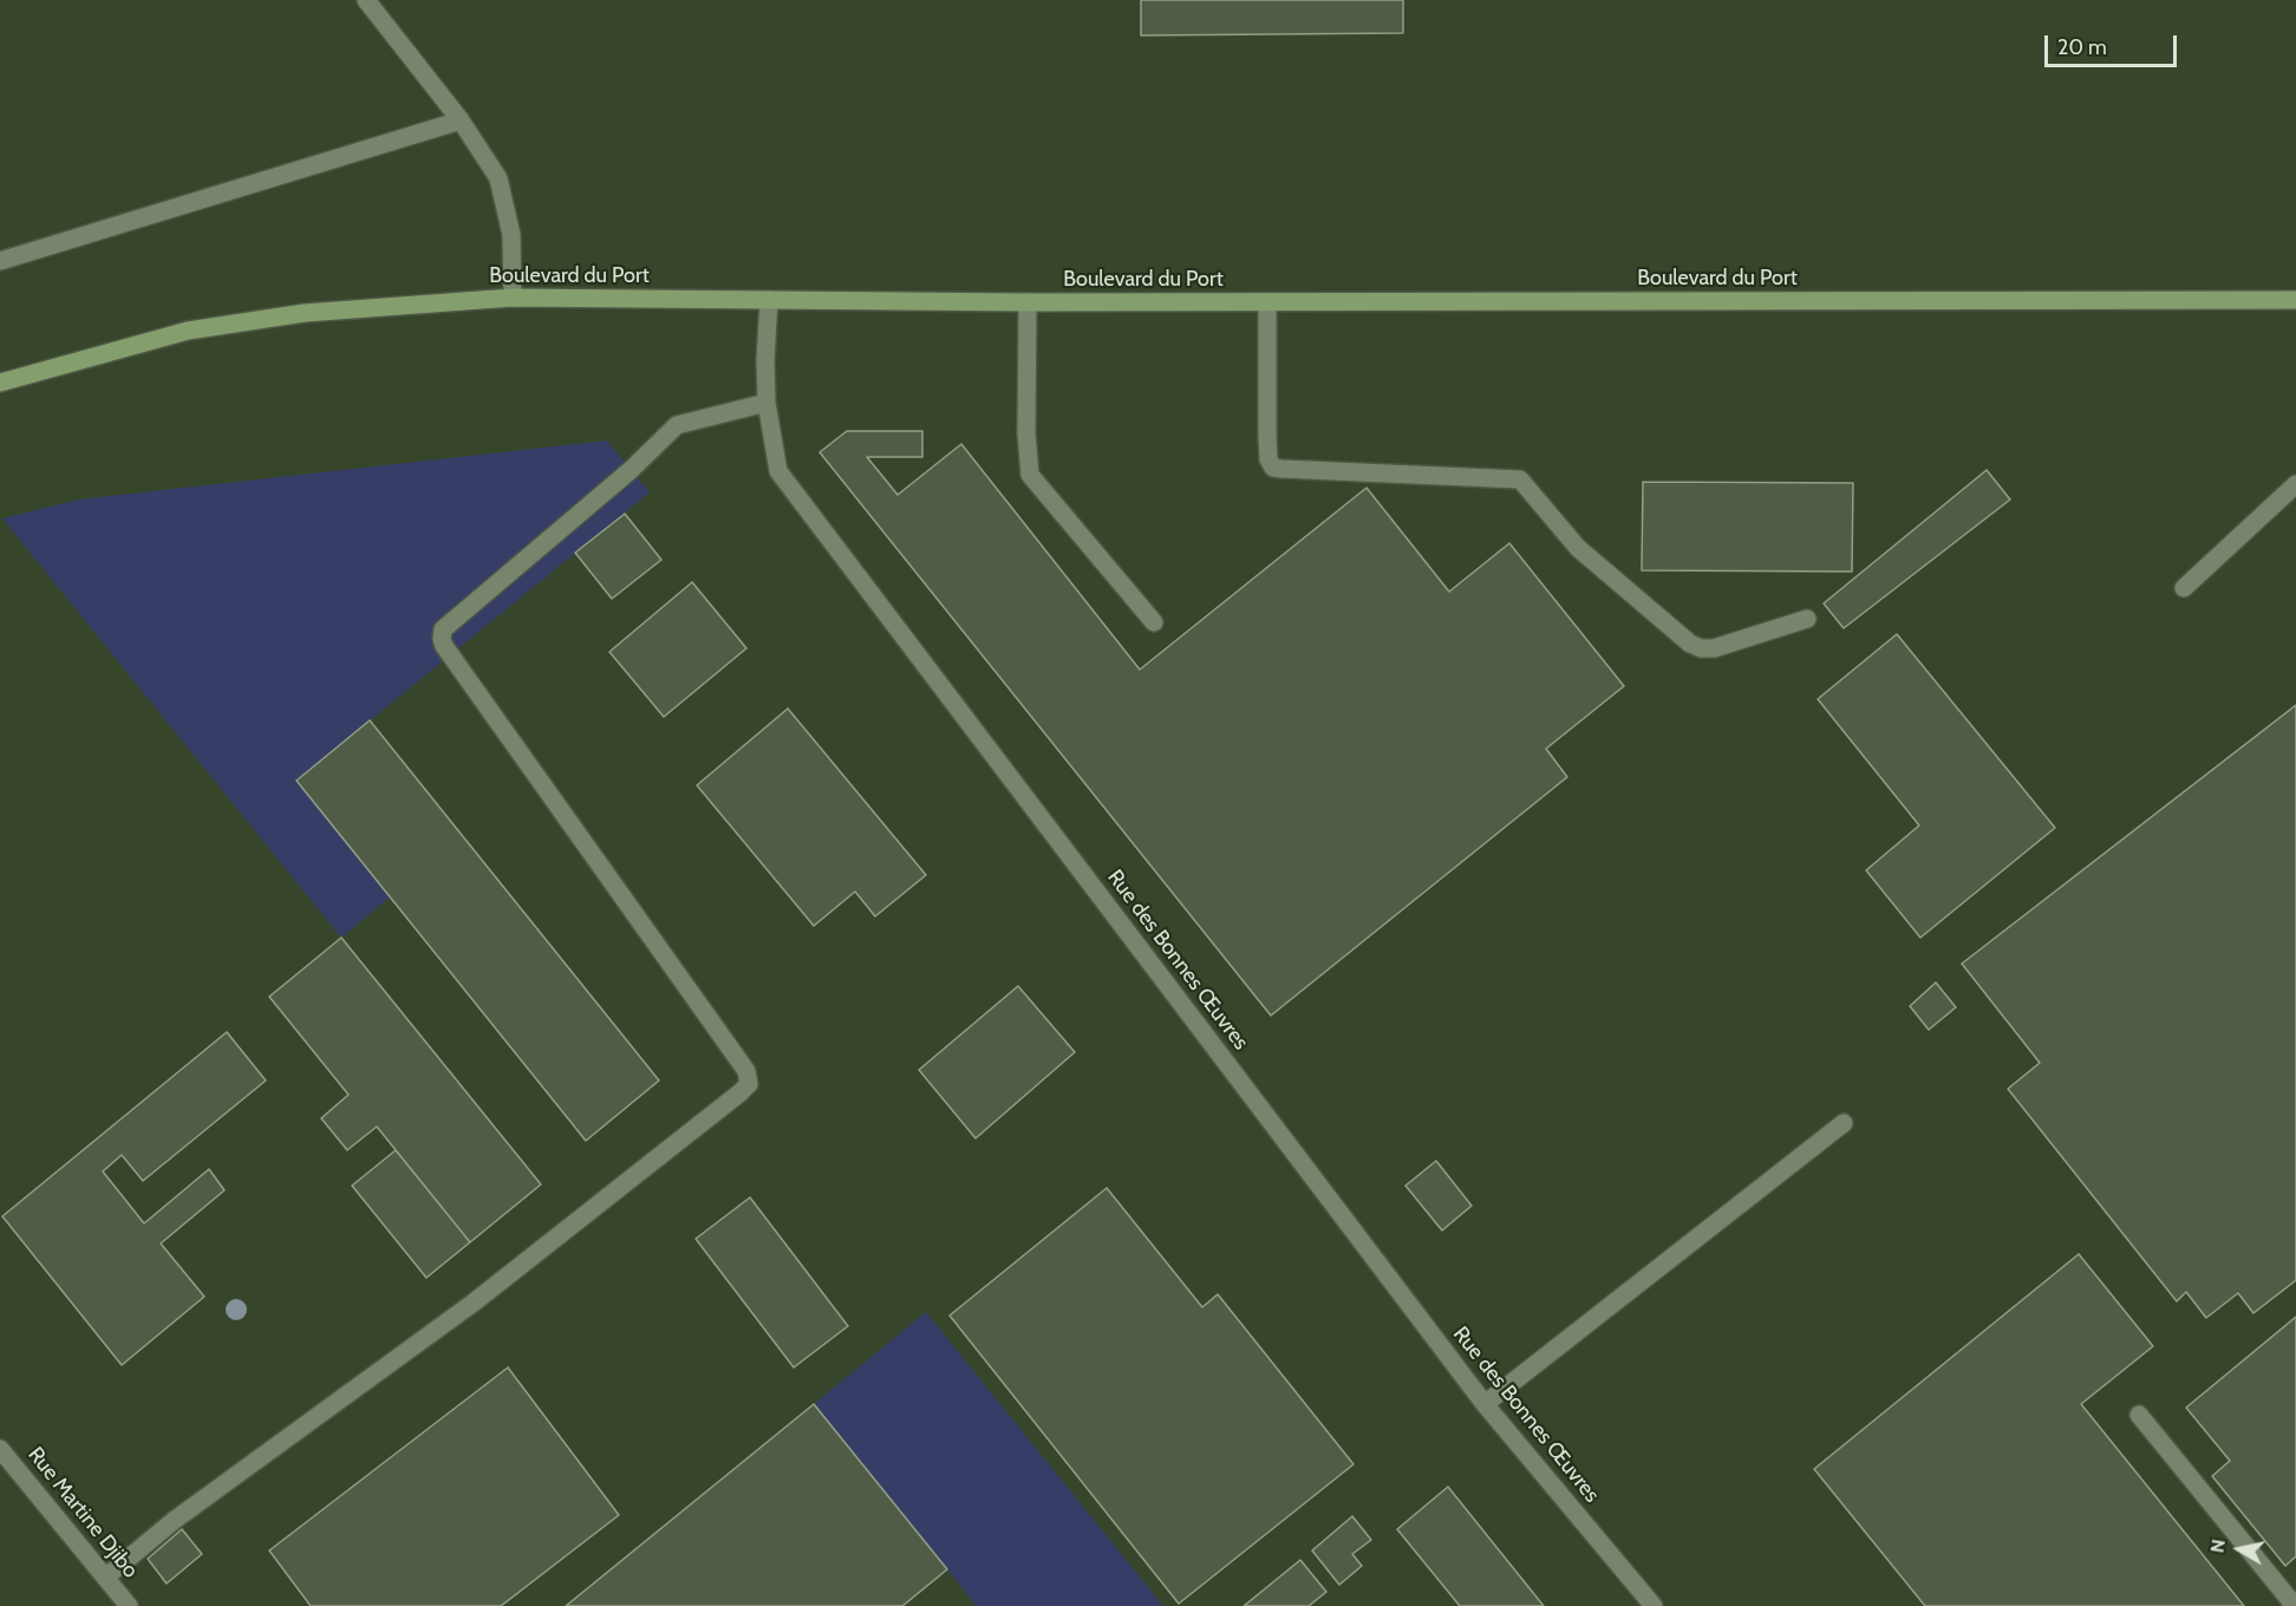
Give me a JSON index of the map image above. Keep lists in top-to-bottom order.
{
  "streets": {
    "main road": ["Boulevard du Port"],
    "street": ["Rue des Bonnes Œuvres", "Rue Martine Djibo"]
  },
  "crossings": [
    ["Boulevard du Port", "Rue des Bonnes Œuvres"]
  ],
  "scale_bar": "20 m",
  "north": "left"
}
